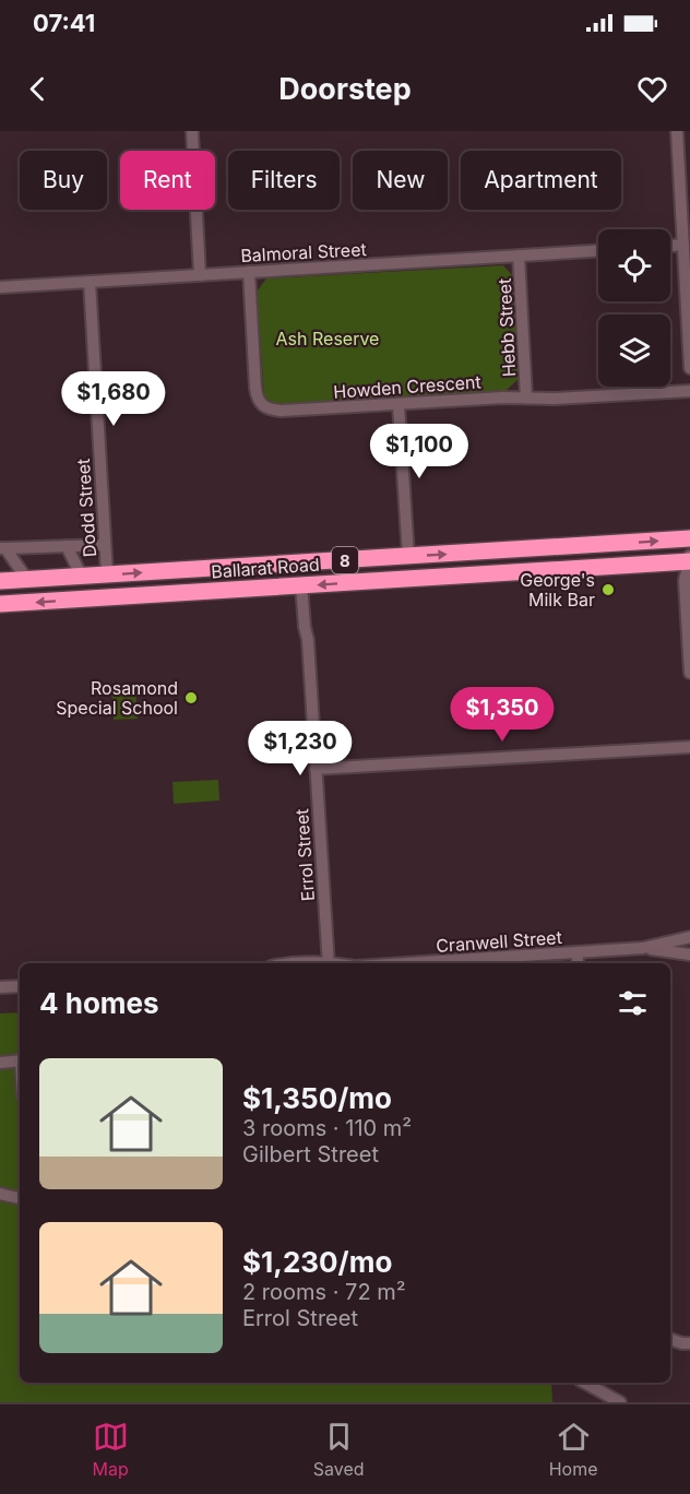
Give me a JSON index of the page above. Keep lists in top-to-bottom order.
{
  "streets": {
    "highway": ["8", "Ballarat Road"],
    "street": [
      "Balmoral Street",
      "Hebb Street",
      "Howden Crescent",
      "Dodd Street",
      "Errol Street",
      "Cranwell Street"
    ]
  },
  "crossings": [
    ["Balmoral Street", "Hebb Street"],
    ["Balmoral Street", "Howden Crescent"],
    ["Balmoral Street", "Dodd Street"],
    ["Hebb Street", "Howden Crescent"],
    ["Dodd Street", "Ballarat Road"],
    ["Ballarat Road", "Errol Street"]
  ],
  "parks": ["Ash Reserve"],
  "places": ["George's Milk Bar", "Rosamond Special School"],
  "page": {
    "status": "07:41",
    "header": "Doorstep",
    "chip": [
      "Buy",
      "Rent",
      "Filters",
      "New",
      "Apartment"
    ],
    "price": [
      "$1,680",
      "$1,100",
      "$1,350",
      "$1,230"
    ],
    "heading": "4 homes",
    "list": [
      {
        "name": "$1,350/mo",
        "note": "3 rooms · 110 m² · Gilbert Street"
      },
      {
        "name": "$1,230/mo",
        "note": "2 rooms · 72 m² · Errol Street"
      }
    ],
    "tabs": ["Map", "Saved", "Home"]
  }
}
